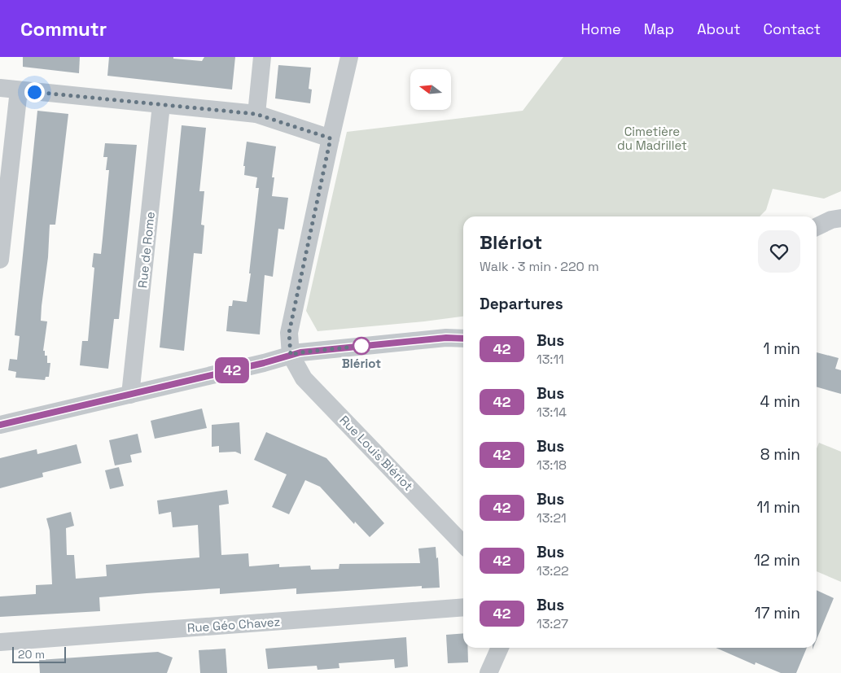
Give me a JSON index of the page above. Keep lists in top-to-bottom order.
{
  "streets": {
    "street": ["Rue de Rome", "Rue Louis Blériot", "Rue Géo Chavez"]
  },
  "parks": ["Cimetière du Madrillet"],
  "places": ["Blériot"],
  "lines": ["bus line 42"],
  "scale_bar": "20 m",
  "north": "left",
  "page": {
    "header": "Commutr",
    "nav": [
      "Home",
      "Map",
      "About",
      "Contact"
    ],
    "on_map": "42",
    "heading": [
      ["Blériot", "Walk · 3 min · 220 m"],
      "Departures"
    ],
    "list": [
      {
        "mark": "42",
        "name": "Bus",
        "note": "13:11",
        "value": "1 min"
      },
      {
        "mark": "42",
        "name": "Bus",
        "note": "13:14",
        "value": "4 min"
      },
      {
        "mark": "42",
        "name": "Bus",
        "note": "13:18",
        "value": "8 min"
      },
      {
        "mark": "42",
        "name": "Bus",
        "note": "13:21",
        "value": "11 min"
      },
      {
        "mark": "42",
        "name": "Bus",
        "note": "13:22",
        "value": "12 min"
      },
      {
        "mark": "42",
        "name": "Bus",
        "note": "13:27",
        "value": "17 min"
      }
    ],
    "scale": "20 m"
  }
}
